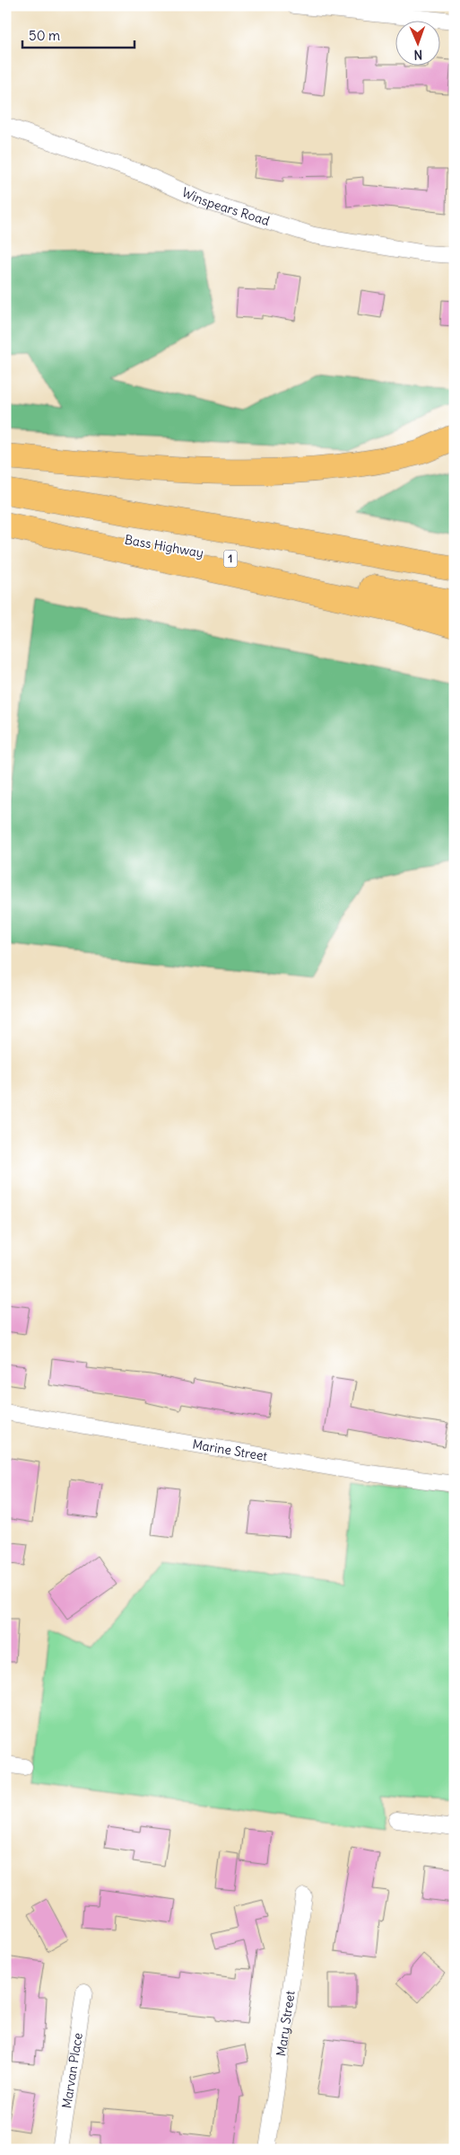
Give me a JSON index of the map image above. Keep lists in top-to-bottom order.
{
  "streets": {
    "highway": ["Bass Highway", "1"],
    "street": [
      "Winspears Road",
      "Marine Street",
      "Mary Street",
      "Marvan Place"
    ]
  },
  "scale_bar": "50 m",
  "north": "bottom"
}
